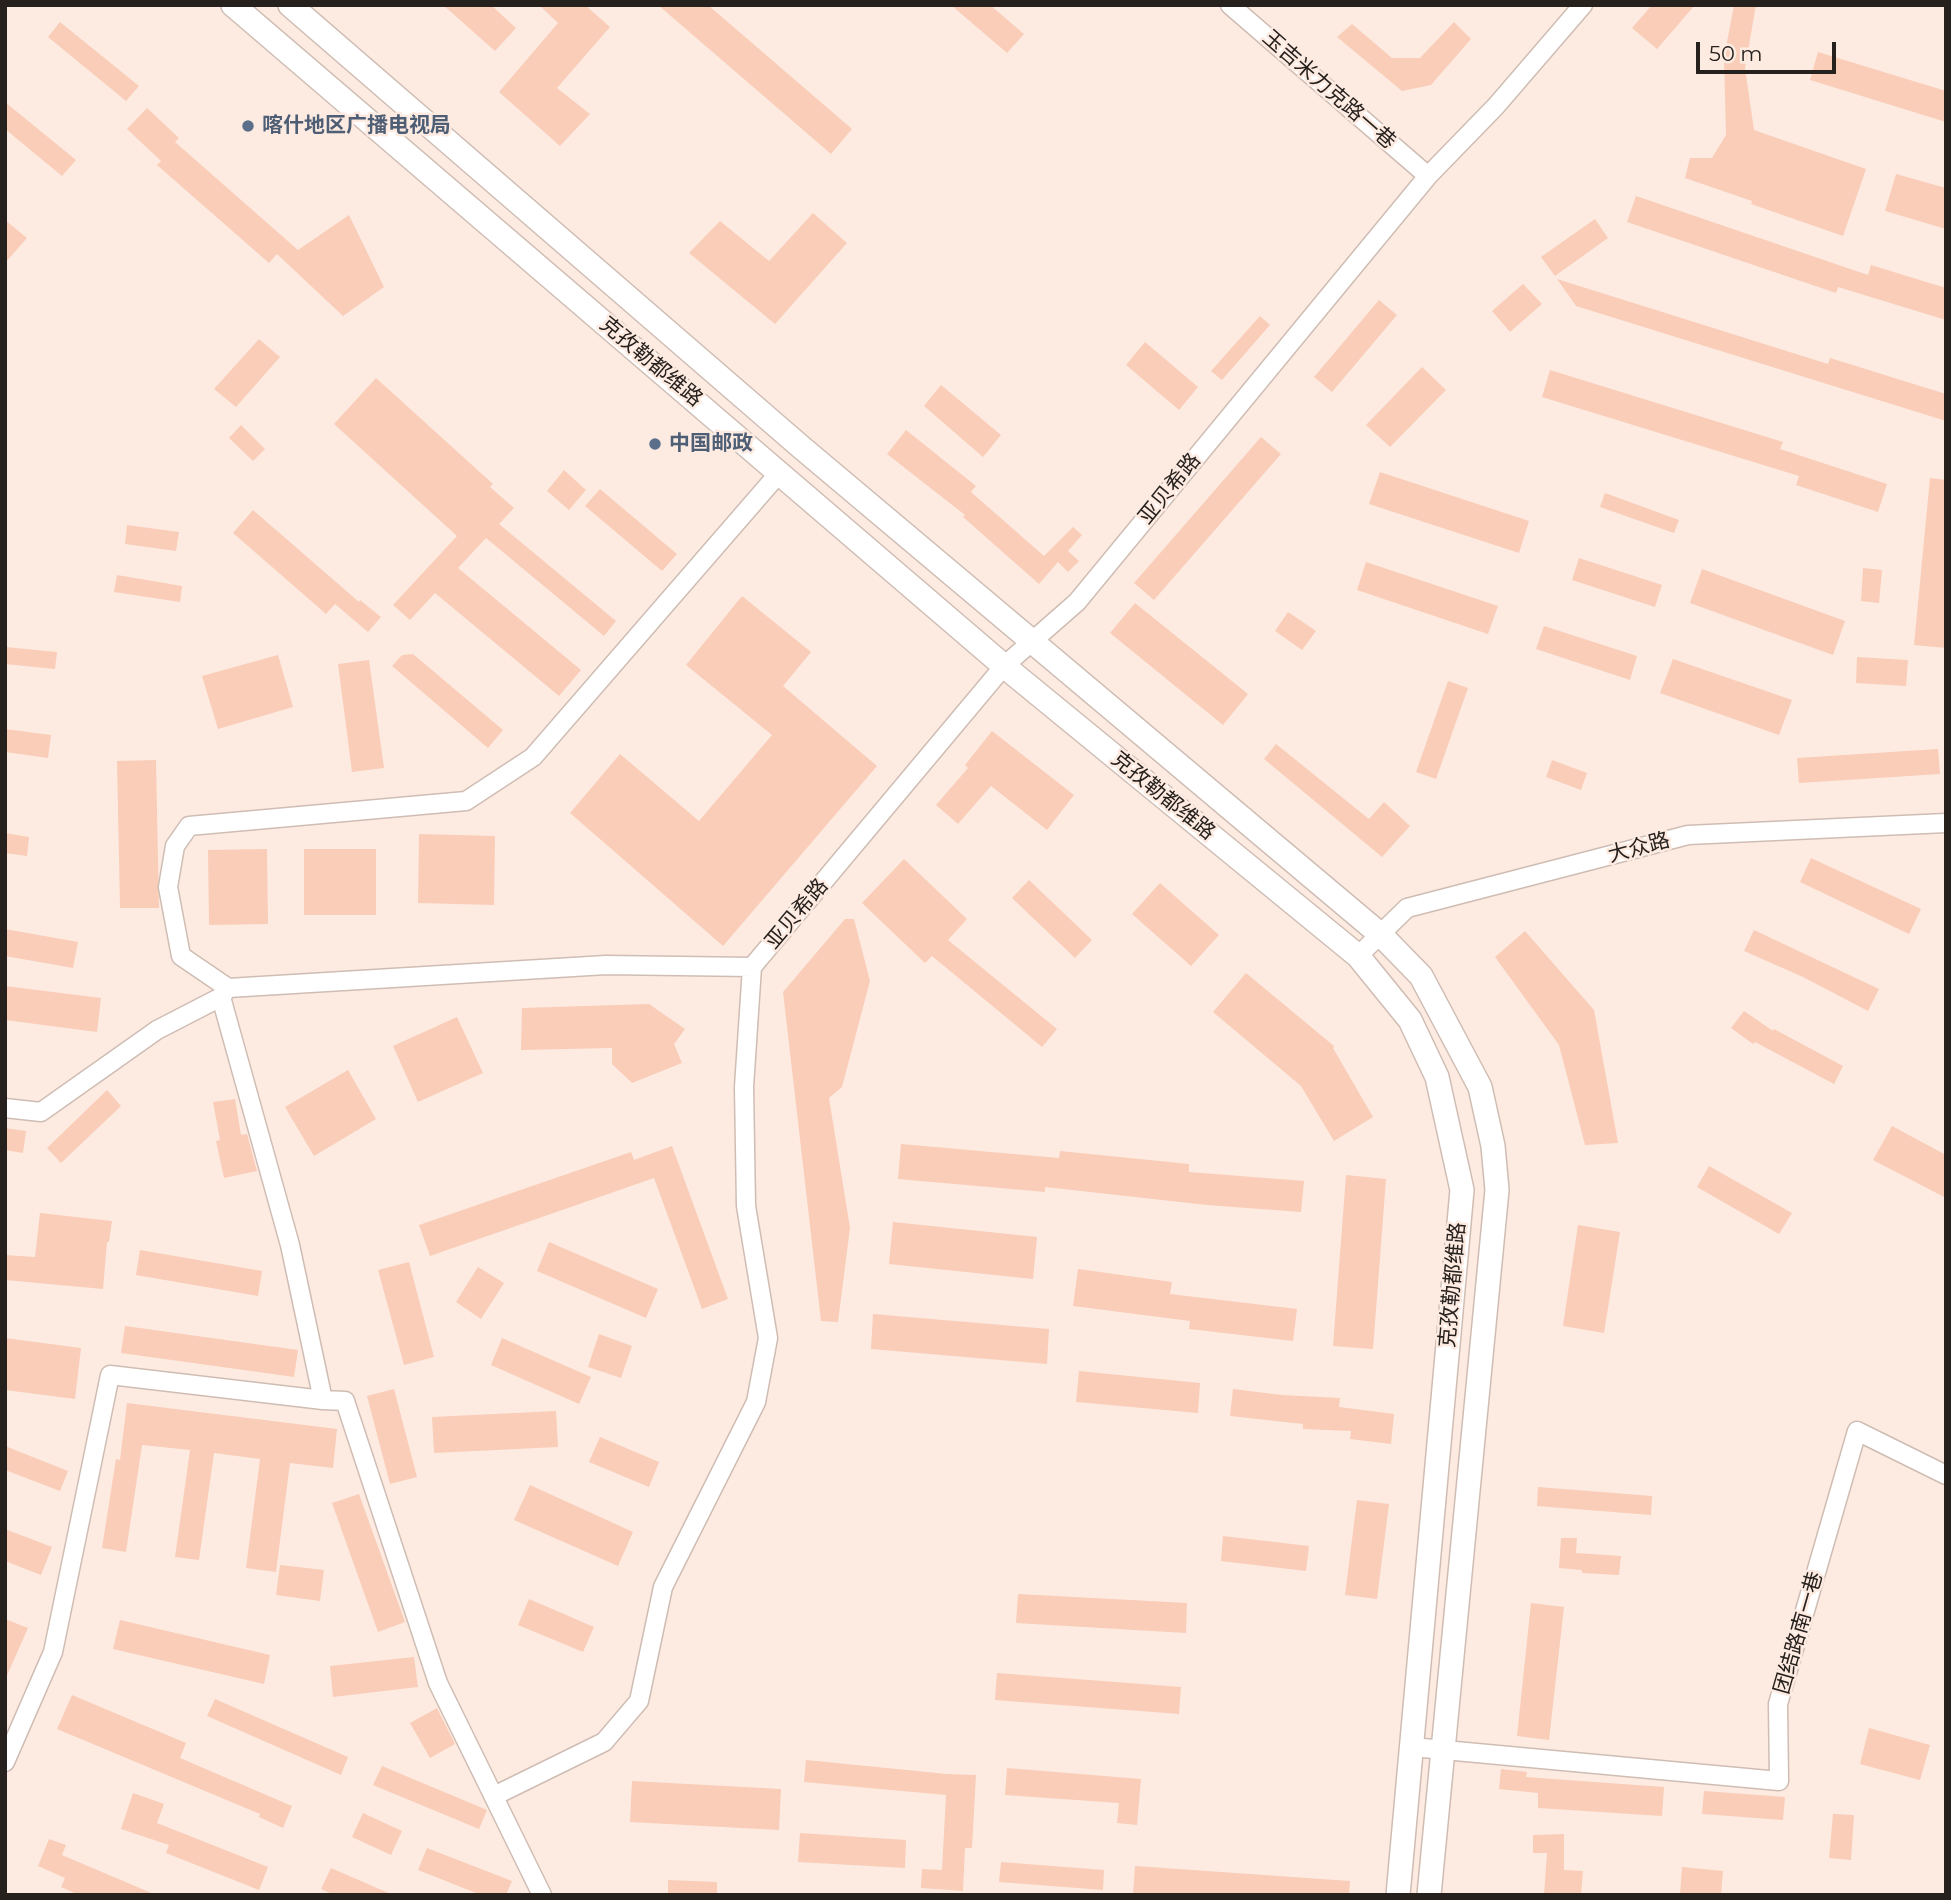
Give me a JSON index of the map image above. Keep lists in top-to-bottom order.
{
  "streets": {
    "main road": ["克孜勒都维路"],
    "street": [
      "玉吉米力克路一巷",
      "亚贝希路",
      "大众路",
      "团结路南一巷"
    ]
  },
  "crossings": [
    ["玉吉米力克路一巷", "亚贝希路"],
    ["克孜勒都维路", "亚贝希路"],
    ["克孜勒都维路", "大众路"],
    ["克孜勒都维路", "团结路南一巷"]
  ],
  "places": ["喀什地区广播电视局", "中国邮政"],
  "scale_bar": "50 m"
}
